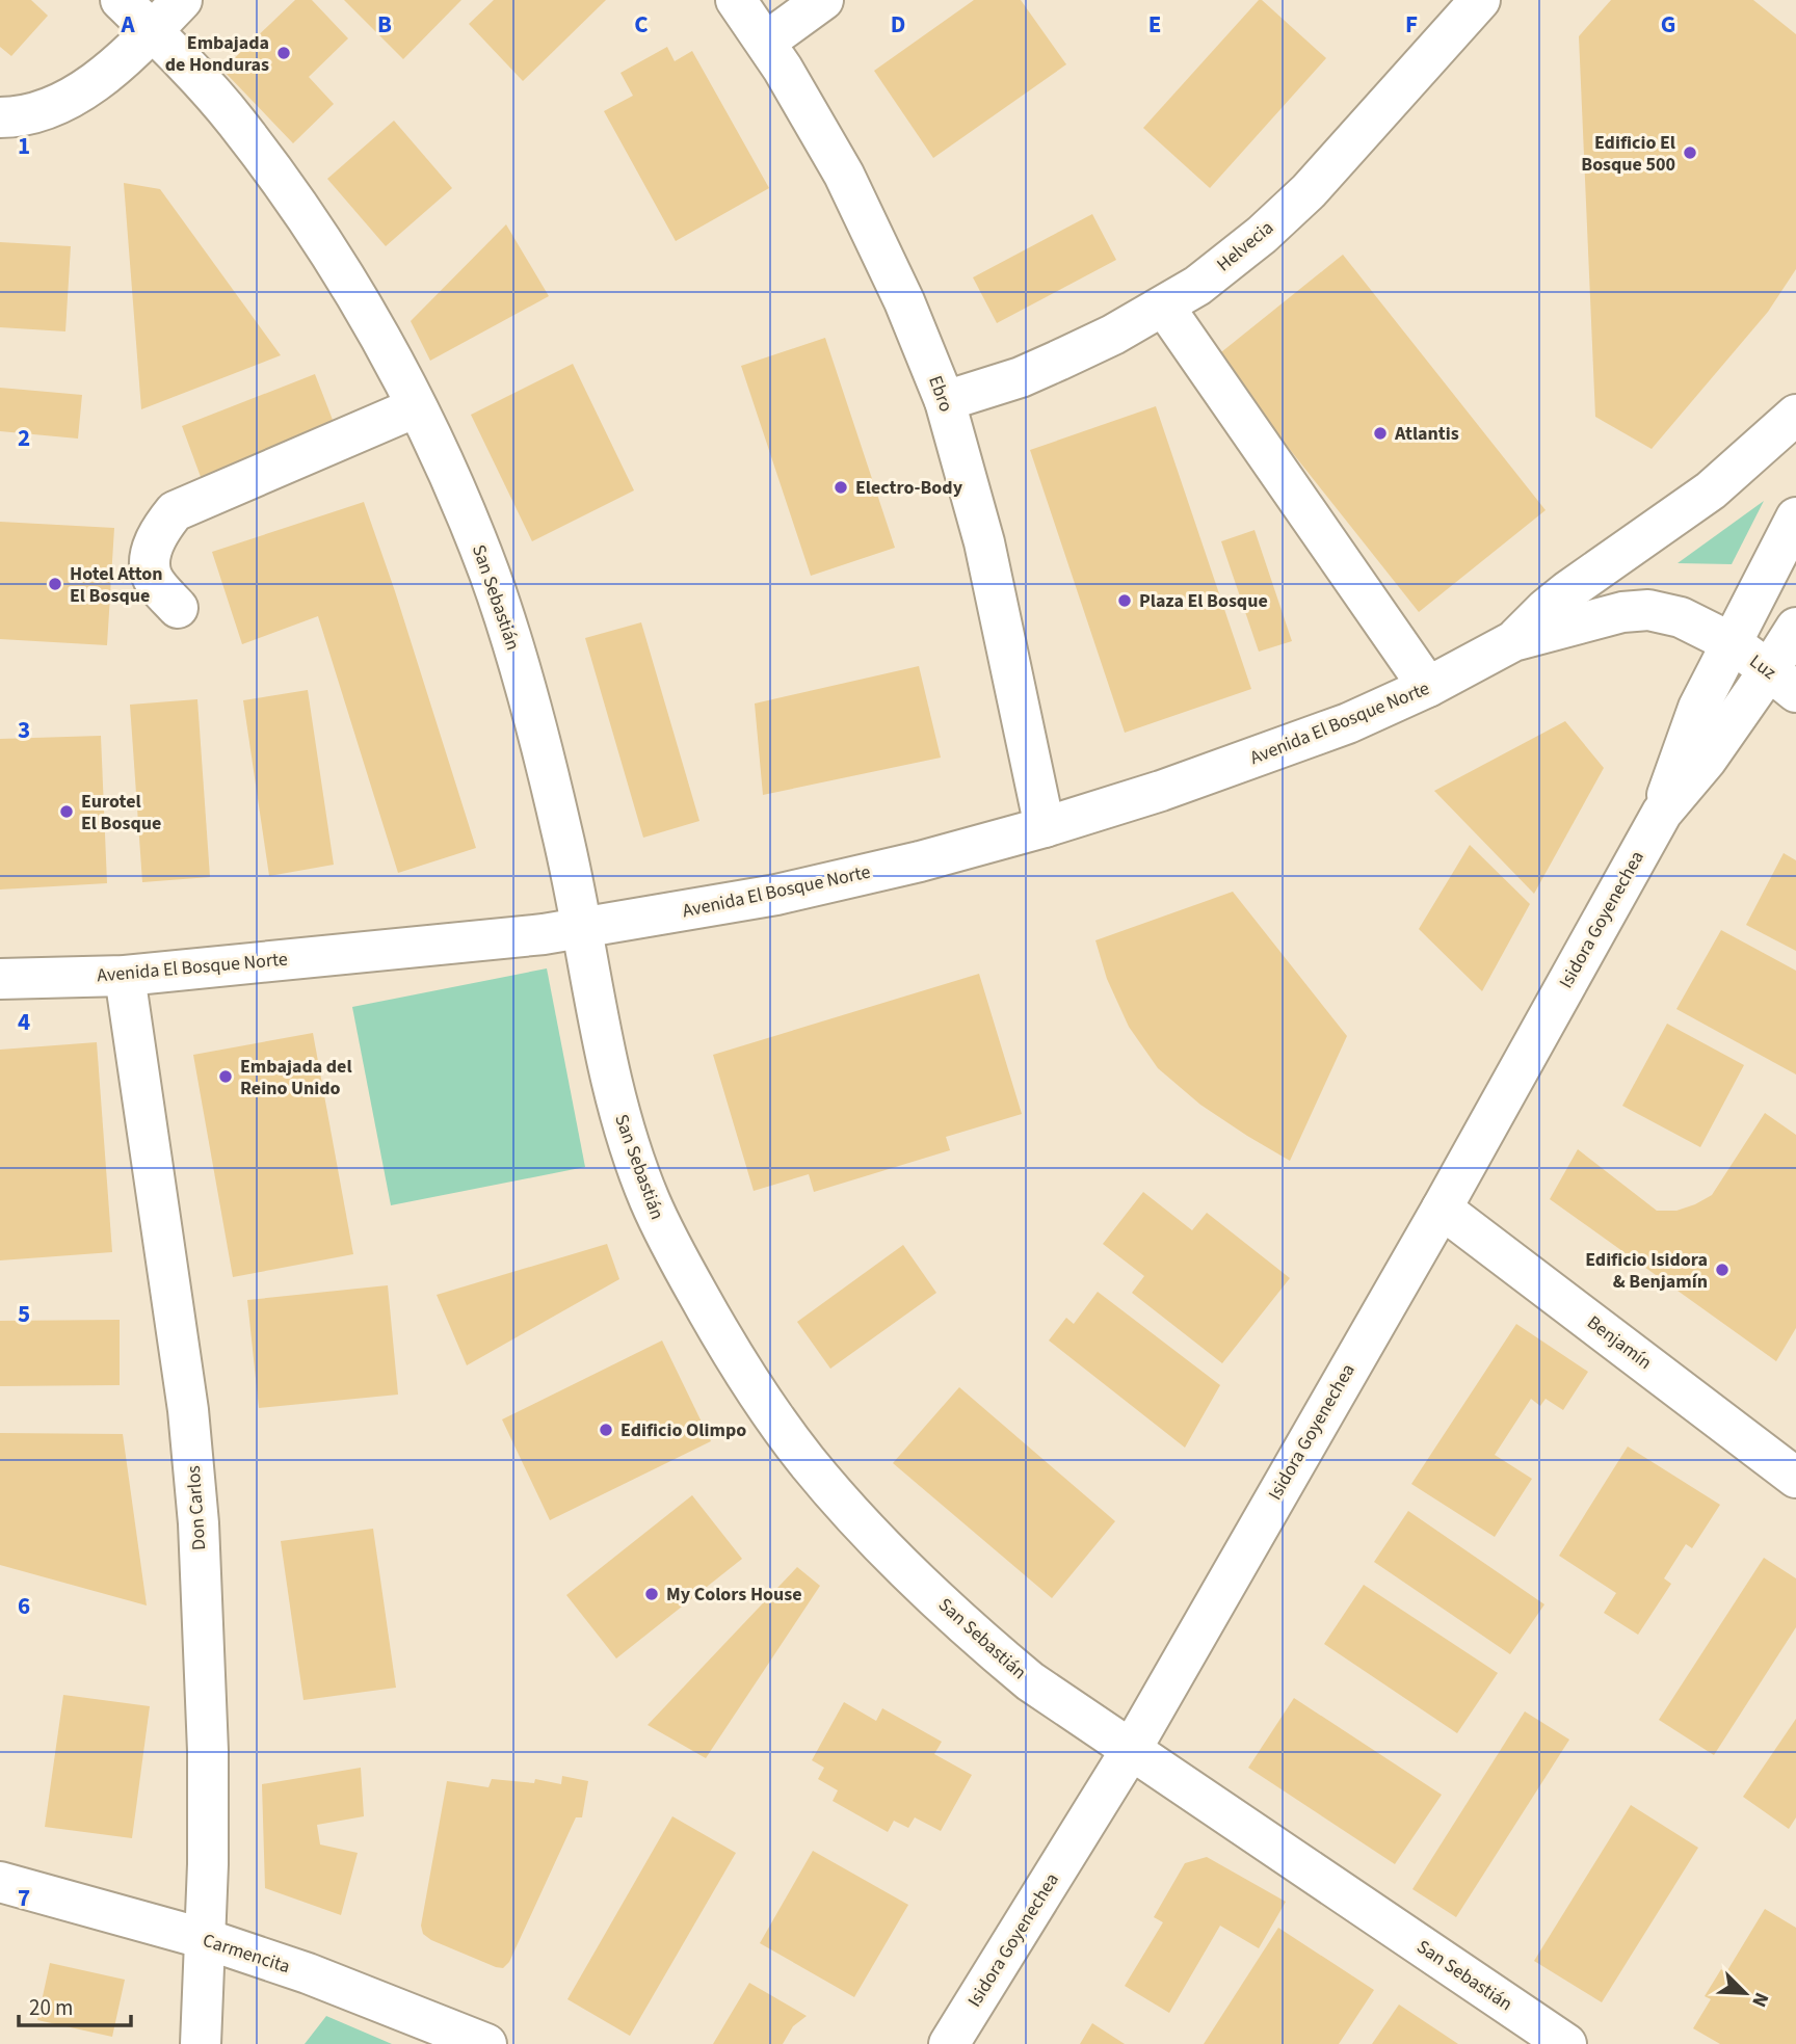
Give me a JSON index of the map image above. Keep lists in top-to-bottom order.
{
  "streets": {
    "street": [
      "Helvecia",
      "Ebro",
      "San Sebastián",
      "Luz",
      "Avenida El Bosque Norte",
      "Isidora Goyenechea",
      "Benjamín",
      "Don Carlos",
      "Carmencita"
    ]
  },
  "crossings": [
    ["Helvecia", "Ebro"],
    ["Ebro", "Avenida El Bosque Norte"],
    ["San Sebastián", "Avenida El Bosque Norte"],
    ["San Sebastián", "Isidora Goyenechea"],
    ["Luz", "Avenida El Bosque Norte"],
    ["Luz", "Isidora Goyenechea"],
    ["Avenida El Bosque Norte", "Isidora Goyenechea"],
    ["Avenida El Bosque Norte", "Don Carlos"],
    ["Isidora Goyenechea", "Benjamín"],
    ["Don Carlos", "Carmencita"]
  ],
  "places": [
    "Embajada de Honduras",
    "Edificio El Bosque 500",
    "Atlantis",
    "Electro-Body",
    "Hotel Atton El Bosque",
    "Plaza El Bosque",
    "Eurotel El Bosque",
    "Embajada del Reino Unido",
    "Edificio Isidora & Benjamín",
    "Edificio Olimpo",
    "My Colors House"
  ],
  "scale_bar": "20 m",
  "north": "bottom right",
  "grid": {
    "columns": [
      "A",
      "B",
      "C",
      "D",
      "E",
      "F",
      "G"
    ],
    "rows": [
      "1",
      "2",
      "3",
      "4",
      "5",
      "6",
      "7"
    ]
  }
}
